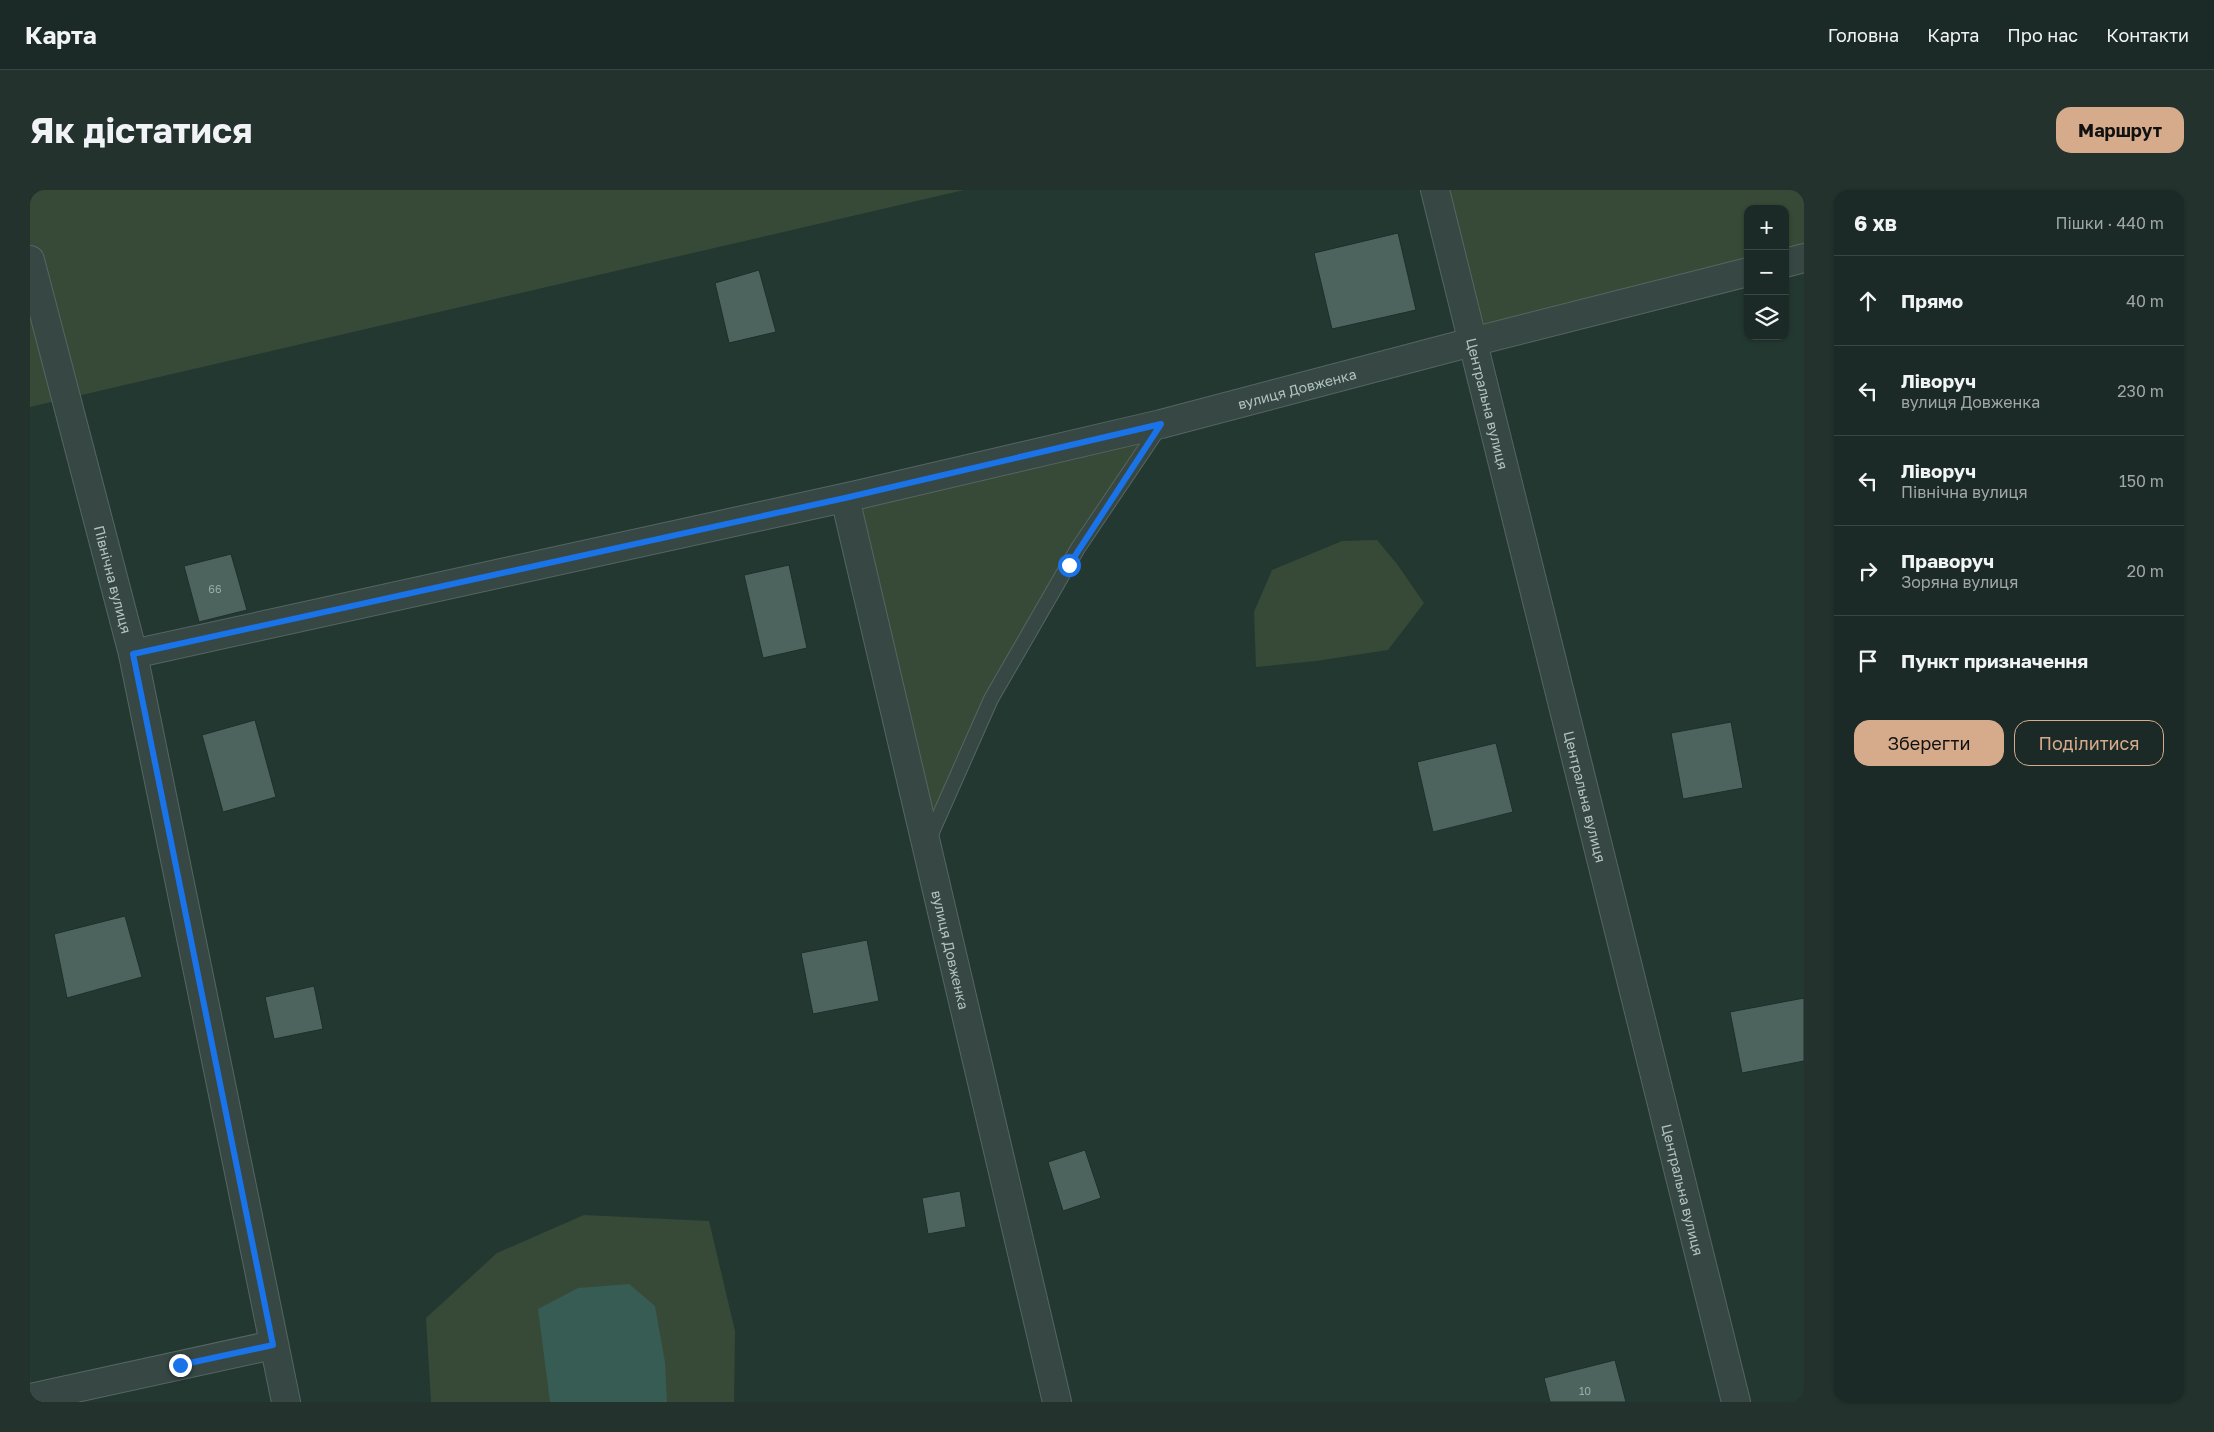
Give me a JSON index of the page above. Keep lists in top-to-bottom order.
{
  "streets": {
    "street": ["вулиця Довженка", "Центральна вулиця", "Північна вулиця"]
  },
  "crossings": [
    ["вулиця Довженка", "Центральна вулиця"],
    ["вулиця Довженка", "Північна вулиця"]
  ],
  "house_numbers": ["66", "10"],
  "page": {
    "header": "Карта",
    "nav": [
      "Головна",
      "Карта",
      "Про нас",
      "Контакти"
    ],
    "buttons": [
      "Маршрут",
      ["Зберегти", "Поділитися"]
    ],
    "title": "Як дістатися",
    "heading": ["6 хв", "Пішки · 440 m"],
    "map_buttons": ["+", "−"],
    "list": [
      ["Прямо", "40 m"],
      ["Ліворуч", "вулиця Довженка", "230 m"],
      ["Ліворуч", "Північна вулиця", "150 m"],
      ["Праворуч", "Зоряна вулиця", "20 m"],
      "Пункт призначення"
    ]
  }
}
